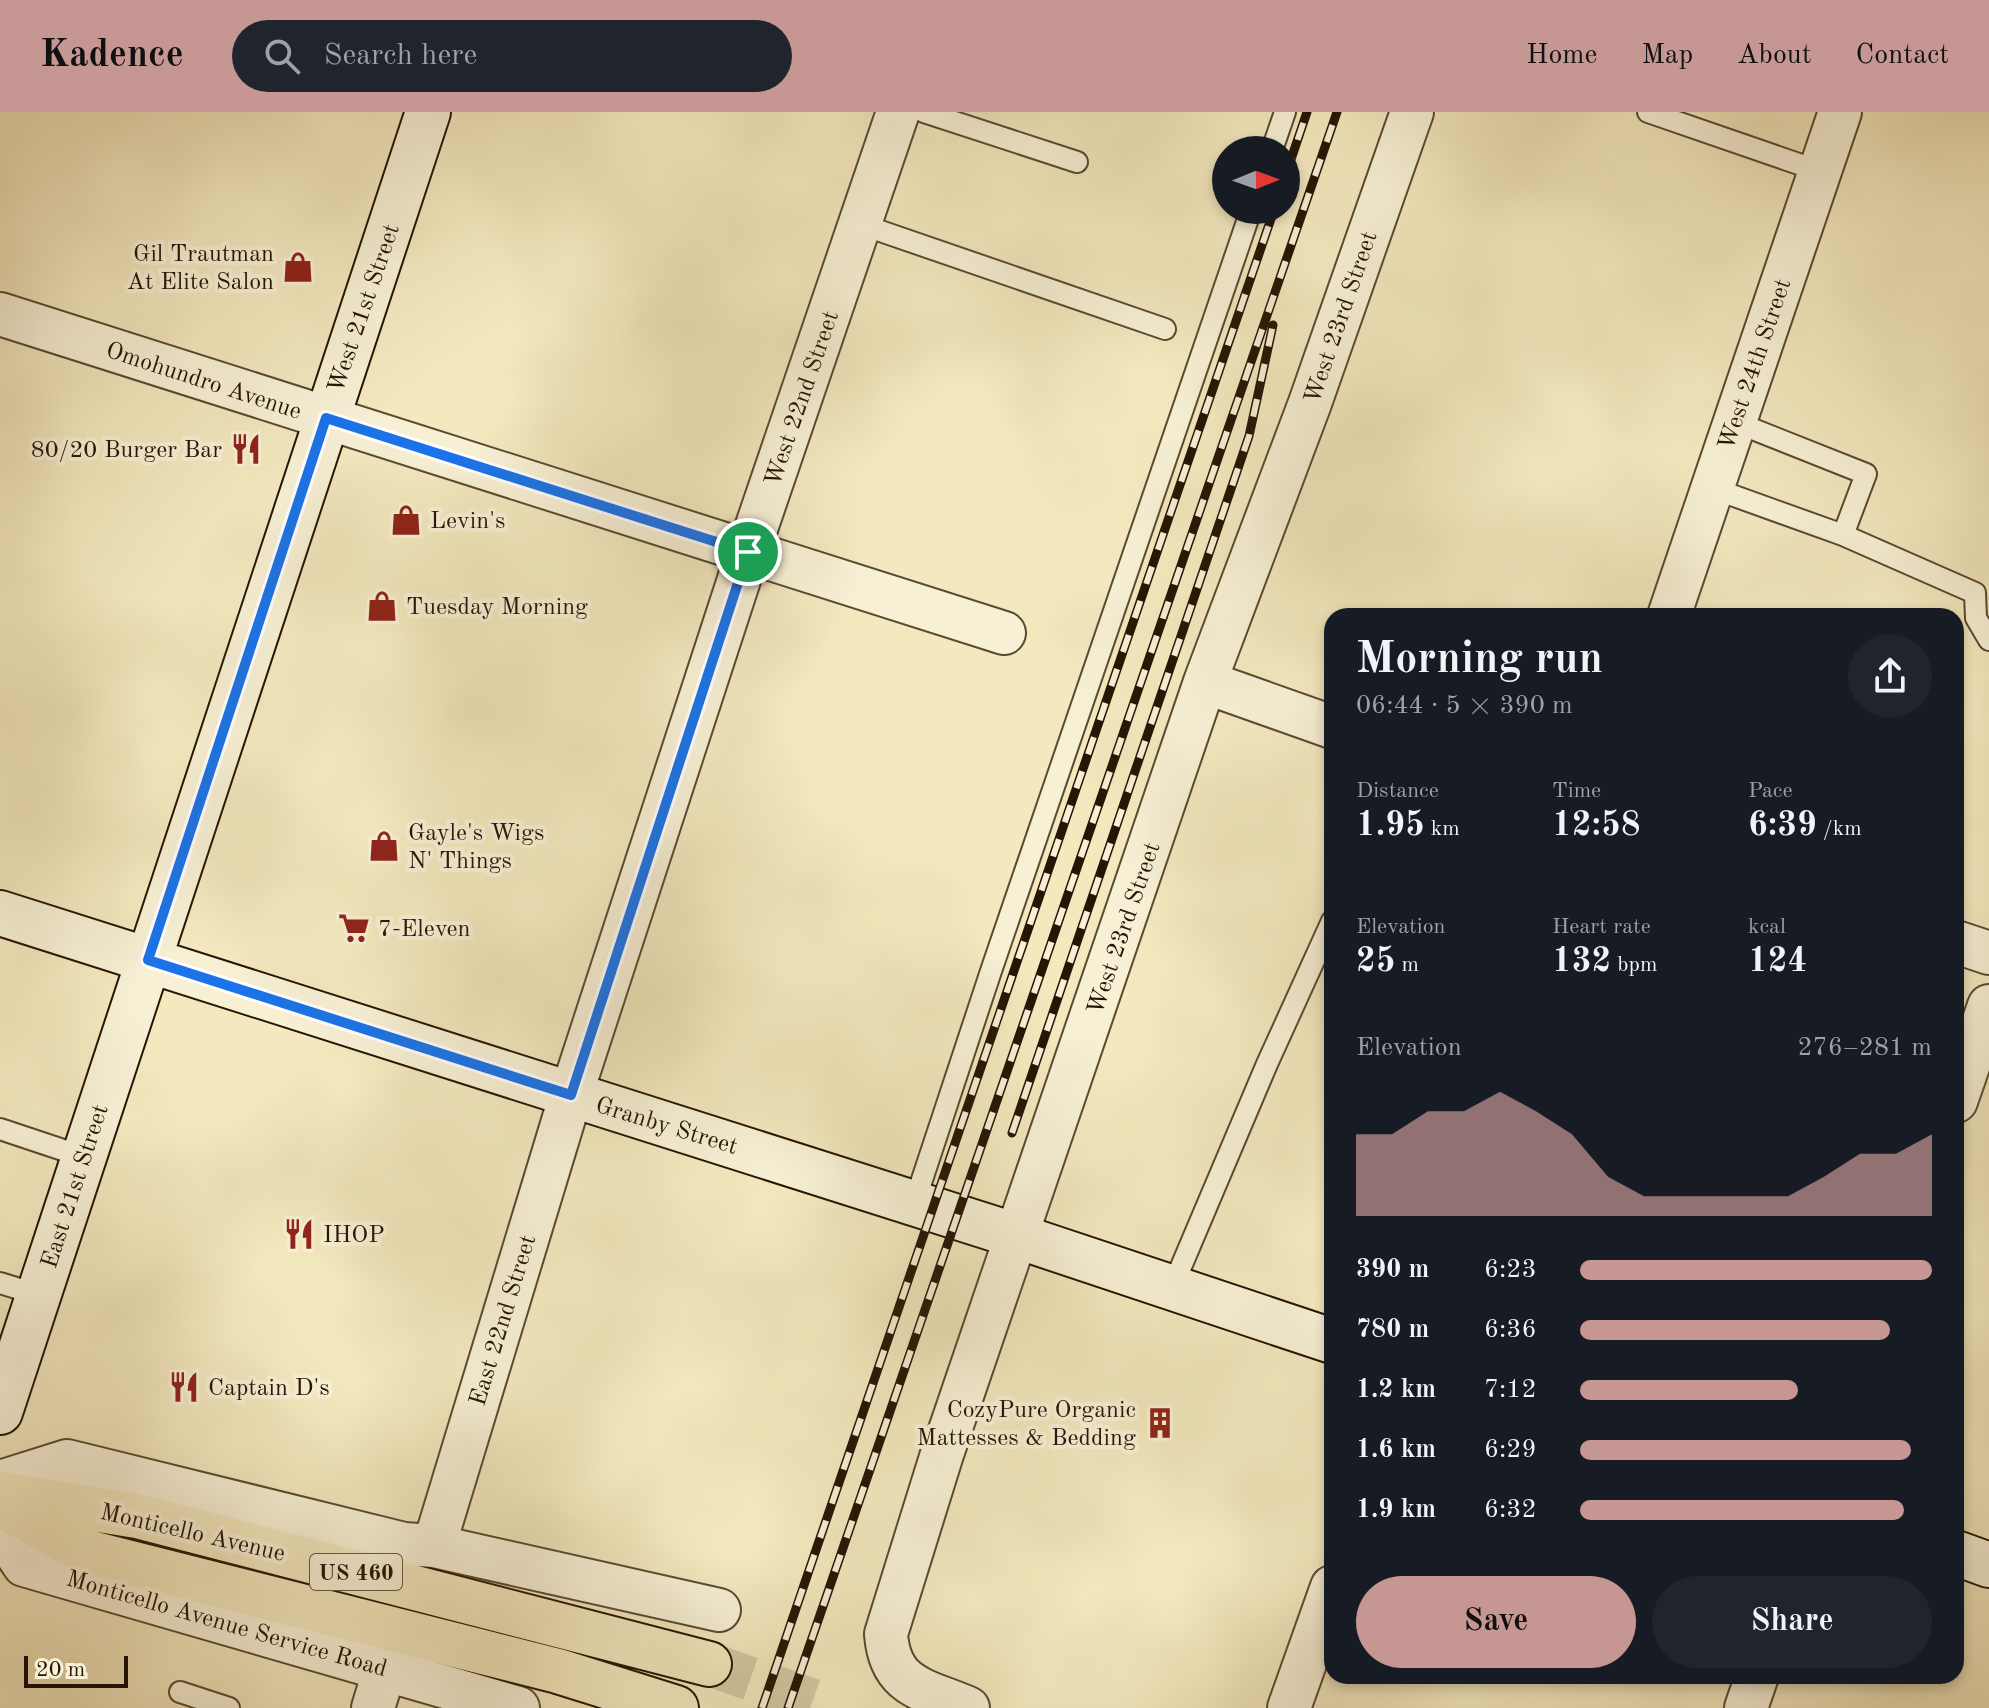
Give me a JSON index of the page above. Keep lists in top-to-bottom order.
{
  "streets": {
    "main road": ["Monticello Avenue", "US 460"],
    "street": [
      "West 21st Street",
      "West 23rd Street",
      "West 24th Street",
      "Omohundro Avenue",
      "West 22nd Street",
      "Granby Street",
      "East 21st Street",
      "East 22nd Street",
      "Monticello Avenue Service Road"
    ]
  },
  "crossings": [
    ["West 21st Street", "Omohundro Avenue"],
    ["West 21st Street", "Granby Street"],
    ["West 21st Street", "East 21st Street"],
    ["West 23rd Street", "Granby Street"],
    ["Omohundro Avenue", "West 22nd Street"],
    ["West 22nd Street", "Granby Street"],
    ["West 22nd Street", "East 22nd Street"],
    ["Granby Street", "East 21st Street"],
    ["Granby Street", "East 22nd Street"]
  ],
  "places": {
    "shop": [
      "Gil Trautman At Elite Salon",
      "Levin's",
      "Tuesday Morning",
      "Gayle's Wigs N' Things"
    ],
    "restaurant": ["80/20 Burger Bar", "IHOP", "Captain D's"],
    "supermarket": ["7-Eleven"],
    "building": ["CozyPure Organic Mattesses & Bedding"]
  },
  "scale_bar": "20 m",
  "north": "right",
  "page": {
    "header": "Kadence",
    "search": "Search here",
    "nav": [
      "Home",
      "Map",
      "About",
      "Contact"
    ],
    "heading": ["Morning run", "06:44 · 5 × 390 m"],
    "stats": [
      ["Distance", "1.95 km"],
      ["Time", "12:58"],
      ["Pace", "6:39 /km"],
      ["Elevation", "25 m"],
      ["Heart rate", "132 bpm"],
      ["kcal", "124"]
    ],
    "chart": ["Elevation", "276–281 m"],
    "list": [
      {
        "name": "390 m",
        "note": "6:23"
      },
      {
        "name": "780 m",
        "note": "6:36"
      },
      {
        "name": "1.2 km",
        "note": "7:12"
      },
      {
        "name": "1.6 km",
        "note": "6:29"
      },
      {
        "name": "1.9 km",
        "note": "6:32"
      }
    ],
    "buttons": ["Save", "Share"],
    "scale": "20 m"
  }
}
